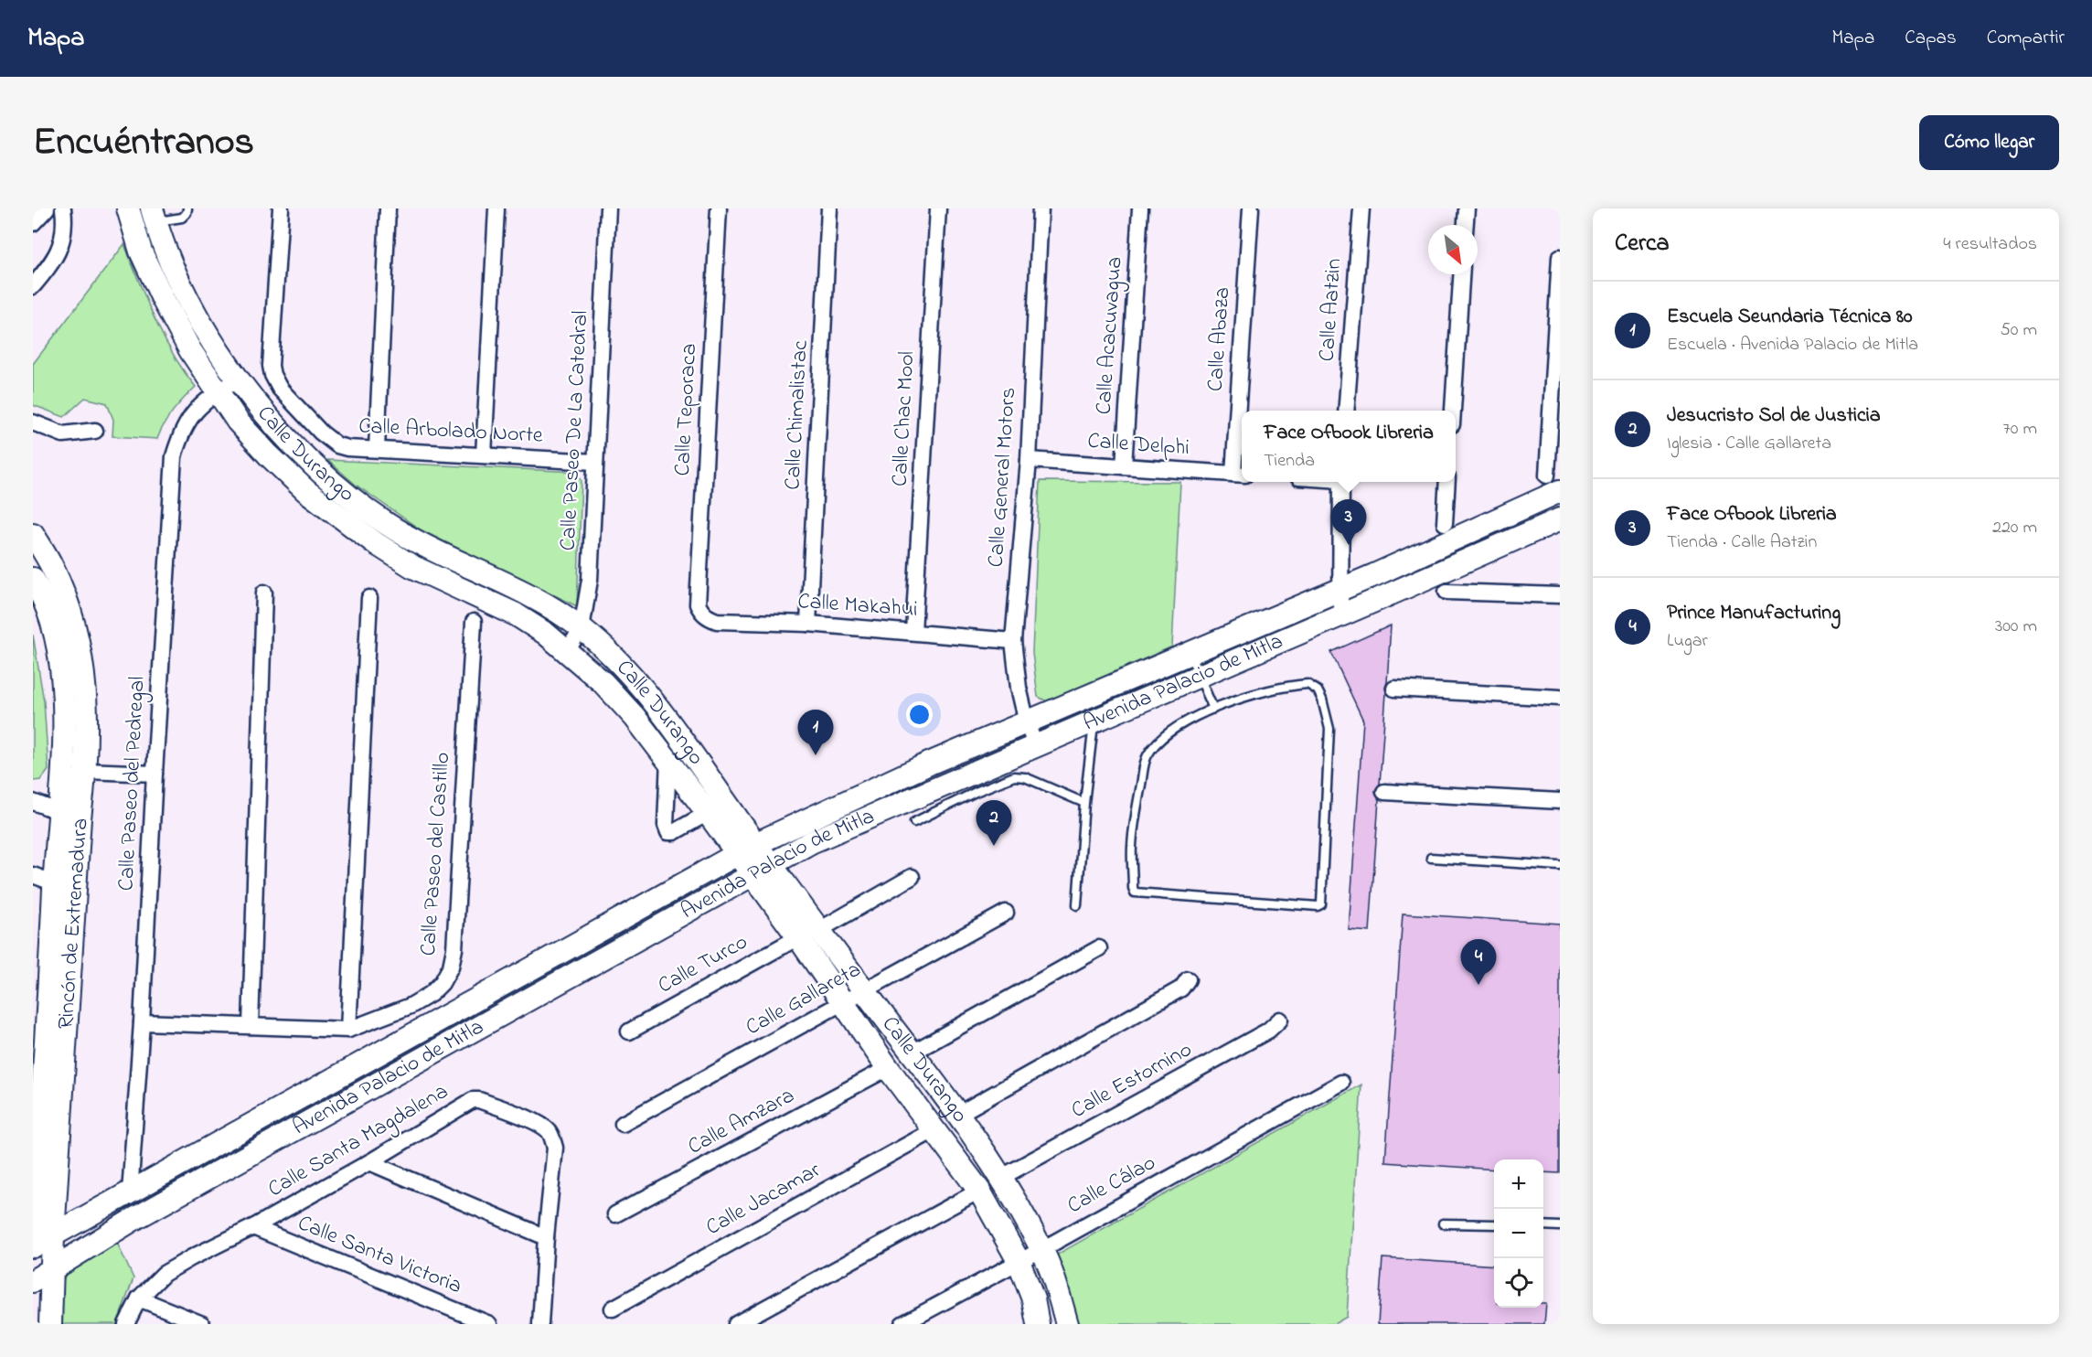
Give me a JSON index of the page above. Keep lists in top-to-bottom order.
{
  "streets": {
    "main road": ["Calle Durango", "Avenida Palacio de Mitla", "Rincón de Extremadura"],
    "street": [
      "Calle Aatzin",
      "Calle Acacuvagua",
      "Calle Abaza",
      "Calle Teporaca",
      "Calle Chimalistac",
      "Calle Chac Mool",
      "Calle Paseo De La Catedral",
      "Calle Arbolado Norte",
      "Calle Delphi",
      "Calle General Motors",
      "Calle Makahui",
      "Calle Paseo del Pedregal",
      "Calle Paseo del Castillo",
      "Calle Turco",
      "Calle Gallareta",
      "Calle Estornino",
      "Calle Amzara",
      "Calle Santa Magdalena",
      "Calle Cálao",
      "Calle Jacamar",
      "Calle Santa Victoria"
    ]
  },
  "crossings": [
    ["Calle Acacuvagua", "Calle Delphi"],
    ["Calle Abaza", "Calle Delphi"],
    ["Calle Teporaca", "Calle Makahui"],
    ["Calle Chimalistac", "Calle Makahui"],
    ["Calle Chac Mool", "Calle Makahui"],
    ["Calle Paseo De La Catedral", "Calle Arbolado Norte"],
    ["Calle Paseo De La Catedral", "Calle Durango"],
    ["Calle Delphi", "Calle General Motors"],
    ["Calle Durango", "Avenida Palacio de Mitla"],
    ["Calle Durango", "Calle Paseo del Pedregal"],
    ["Calle Durango", "Calle Turco"],
    ["Calle Durango", "Calle Gallareta"],
    ["Calle Durango", "Calle Estornino"],
    ["Calle Durango", "Calle Amzara"],
    ["Calle Durango", "Calle Cálao"],
    ["Calle Durango", "Calle Jacamar"],
    ["Calle General Motors", "Calle Makahui"],
    ["Calle General Motors", "Avenida Palacio de Mitla"],
    ["Avenida Palacio de Mitla", "Calle Paseo del Pedregal"],
    ["Avenida Palacio de Mitla", "Rincón de Extremadura"],
    ["Calle Paseo del Pedregal", "Calle Paseo del Castillo"],
    ["Calle Santa Magdalena", "Calle Santa Victoria"]
  ],
  "north": "bottom right",
  "page": {
    "header": "Mapa",
    "nav": ["Mapa", "Capas", "Compartir"],
    "title": "Encuéntranos",
    "buttons": "Cómo llegar",
    "heading": ["Cerca", "4 resultados"],
    "list": [
      {
        "mark": "1",
        "name": "Escuela Seundaria Técnica 80",
        "note": "Escuela · Avenida Palacio de Mitla",
        "value": "50 m"
      },
      {
        "mark": "2",
        "name": "Jesucristo Sol de Justicia",
        "note": "Iglesia · Calle Gallareta",
        "value": "70 m"
      },
      {
        "mark": "3",
        "name": "Face Ofbook Libreria",
        "note": "Tienda · Calle Aatzin",
        "value": "220 m"
      },
      {
        "mark": "4",
        "name": "Prince Manufacturing",
        "note": "Lugar",
        "value": "300 m"
      }
    ],
    "popup": ["Face Ofbook Libreria", "Tienda"],
    "pins": [
      "3",
      "1",
      "2",
      "4"
    ],
    "map_buttons": ["+", "−"]
  }
}
